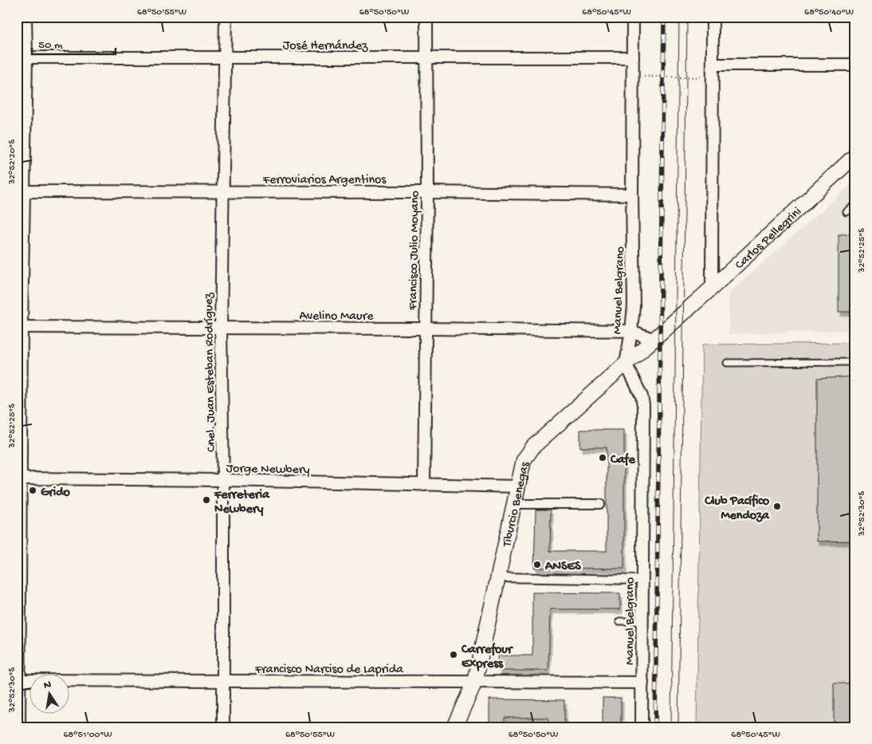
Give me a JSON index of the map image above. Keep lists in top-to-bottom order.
{
  "streets": {
    "street": [
      "José Hernández",
      "Ferroviarios Argentinos",
      "Carlos Pellegrini",
      "Francisco Julio Moyano",
      "Manuel Belgrano",
      "Avelino Maure",
      "Cnel. Juan Esteban Rodríguez",
      "Jorge Newbery",
      "Tiburcio Benegas",
      "Francisco Narciso de Laprida"
    ]
  },
  "crossings": [
    ["José Hernández", "Francisco Julio Moyano"],
    ["José Hernández", "Manuel Belgrano"],
    ["José Hernández", "Cnel. Juan Esteban Rodríguez"],
    ["Ferroviarios Argentinos", "Francisco Julio Moyano"],
    ["Ferroviarios Argentinos", "Manuel Belgrano"],
    ["Ferroviarios Argentinos", "Cnel. Juan Esteban Rodríguez"],
    ["Carlos Pellegrini", "Tiburcio Benegas"],
    ["Francisco Julio Moyano", "Avelino Maure"],
    ["Francisco Julio Moyano", "Jorge Newbery"],
    ["Manuel Belgrano", "Avelino Maure"],
    ["Manuel Belgrano", "Tiburcio Benegas"],
    ["Manuel Belgrano", "Francisco Narciso de Laprida"],
    ["Avelino Maure", "Cnel. Juan Esteban Rodríguez"],
    ["Avelino Maure", "Tiburcio Benegas"],
    ["Cnel. Juan Esteban Rodríguez", "Jorge Newbery"],
    ["Cnel. Juan Esteban Rodríguez", "Francisco Narciso de Laprida"],
    ["Jorge Newbery", "Tiburcio Benegas"],
    ["Tiburcio Benegas", "Francisco Narciso de Laprida"]
  ],
  "places": [
    "Cafe",
    "Grido",
    "Ferreteria Newbery",
    "Club Pacífico Mendoza",
    "ANSES",
    "Carrefour Express"
  ],
  "scale_bar": "50 m",
  "north": "top",
  "coordinates": [
    "68°50'55\"W",
    "68°50'50\"W",
    "68°50'45\"W",
    "68°50'40\"W",
    "32°52'20\"S",
    "32°52'25\"S",
    "32°52'30\"S",
    "68°51'00\"W"
  ]
}
